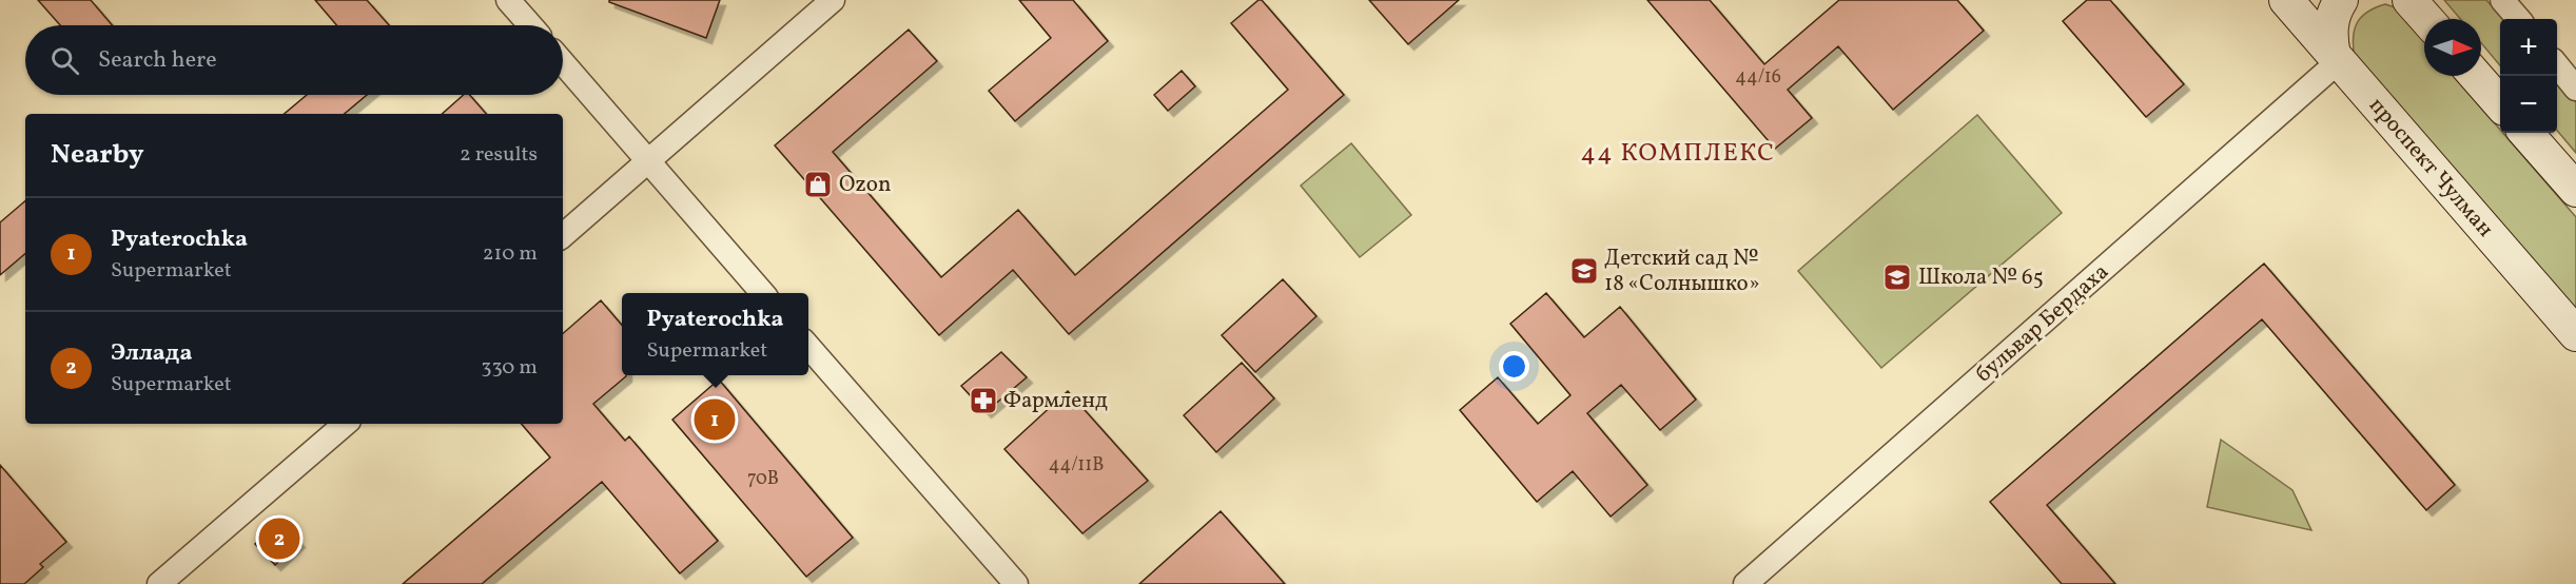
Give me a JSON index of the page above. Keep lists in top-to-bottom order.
{
  "streets": {
    "main road": ["проспект Чулман"],
    "street": ["бульвар Бердаха"]
  },
  "crossings": [
    ["проспект Чулман", "бульвар Бердаха"]
  ],
  "districts": ["44 КОМПЛЕКС"],
  "places": {
    "shop": ["Ozon"],
    "school or university": ["Детский сад № 18 «Солнышко»", "Школа № 65"],
    "pharmacy": ["Фармленд"]
  },
  "house_numbers": ["44/16", "44/11В", "70В"],
  "north": "right",
  "page": {
    "map_buttons": ["+", "−"],
    "search": "Search here",
    "heading": ["Nearby", "2 results"],
    "list": [
      {
        "mark": "1",
        "name": "Pyaterochka",
        "note": "Supermarket",
        "value": "210 m"
      },
      {
        "mark": "2",
        "name": "Эллада",
        "note": "Supermarket",
        "value": "330 m"
      }
    ],
    "popup": ["Pyaterochka", "Supermarket"],
    "pins": ["1", "2"]
  }
}
